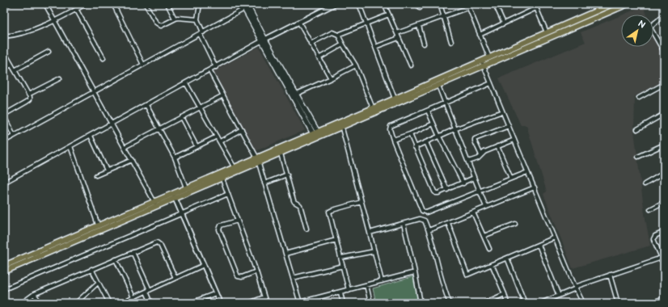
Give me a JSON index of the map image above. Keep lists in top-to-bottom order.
{
  "north": "top right"
}
